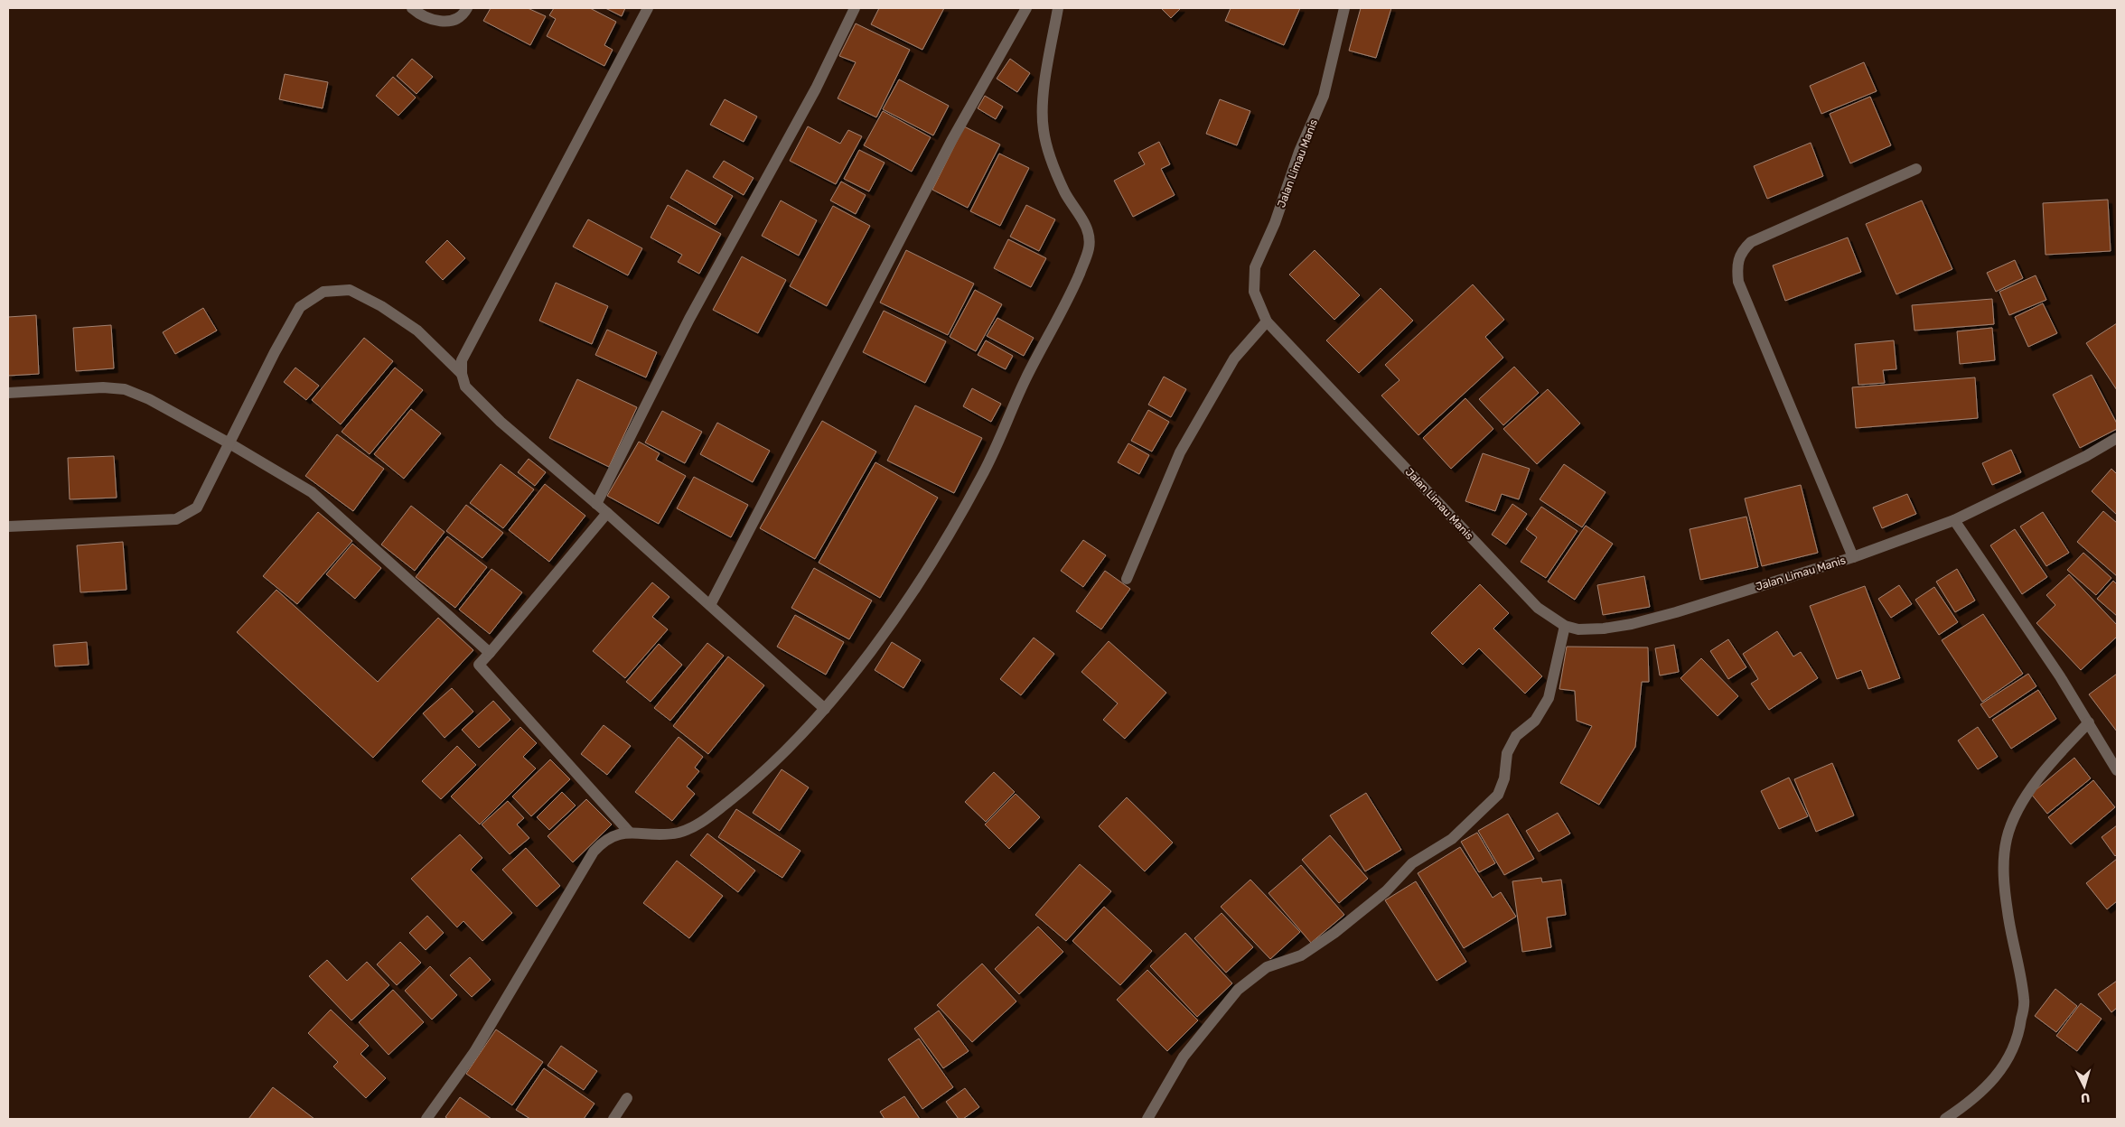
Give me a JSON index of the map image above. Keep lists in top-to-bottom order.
{
  "streets": {
    "street": ["Jalan Limau Manis"]
  },
  "north": "bottom"
}
